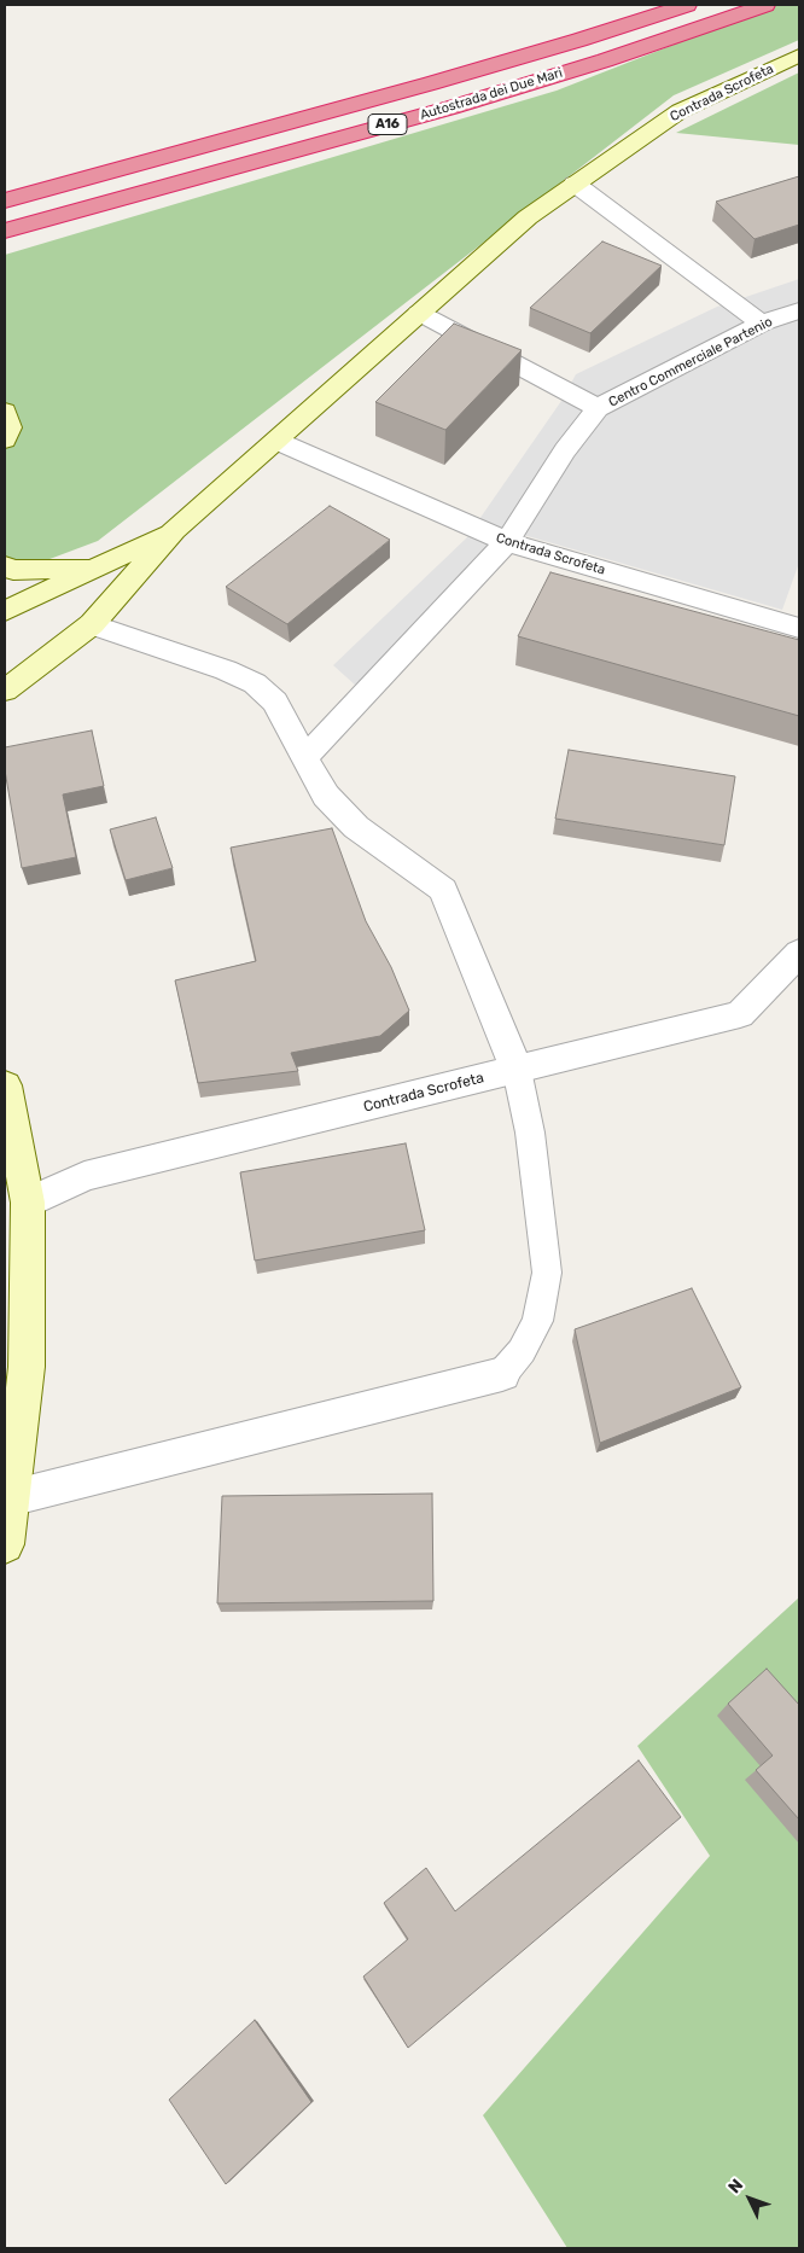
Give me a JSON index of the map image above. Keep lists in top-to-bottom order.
{
  "streets": {
    "highway": ["Autostrada dei Due Mari", "A16"],
    "street": ["Contrada Scrofeta", "Centro Commerciale Partenio"]
  },
  "crossings": [
    ["Contrada Scrofeta", "Centro Commerciale Partenio"]
  ],
  "north": "top left"
}
